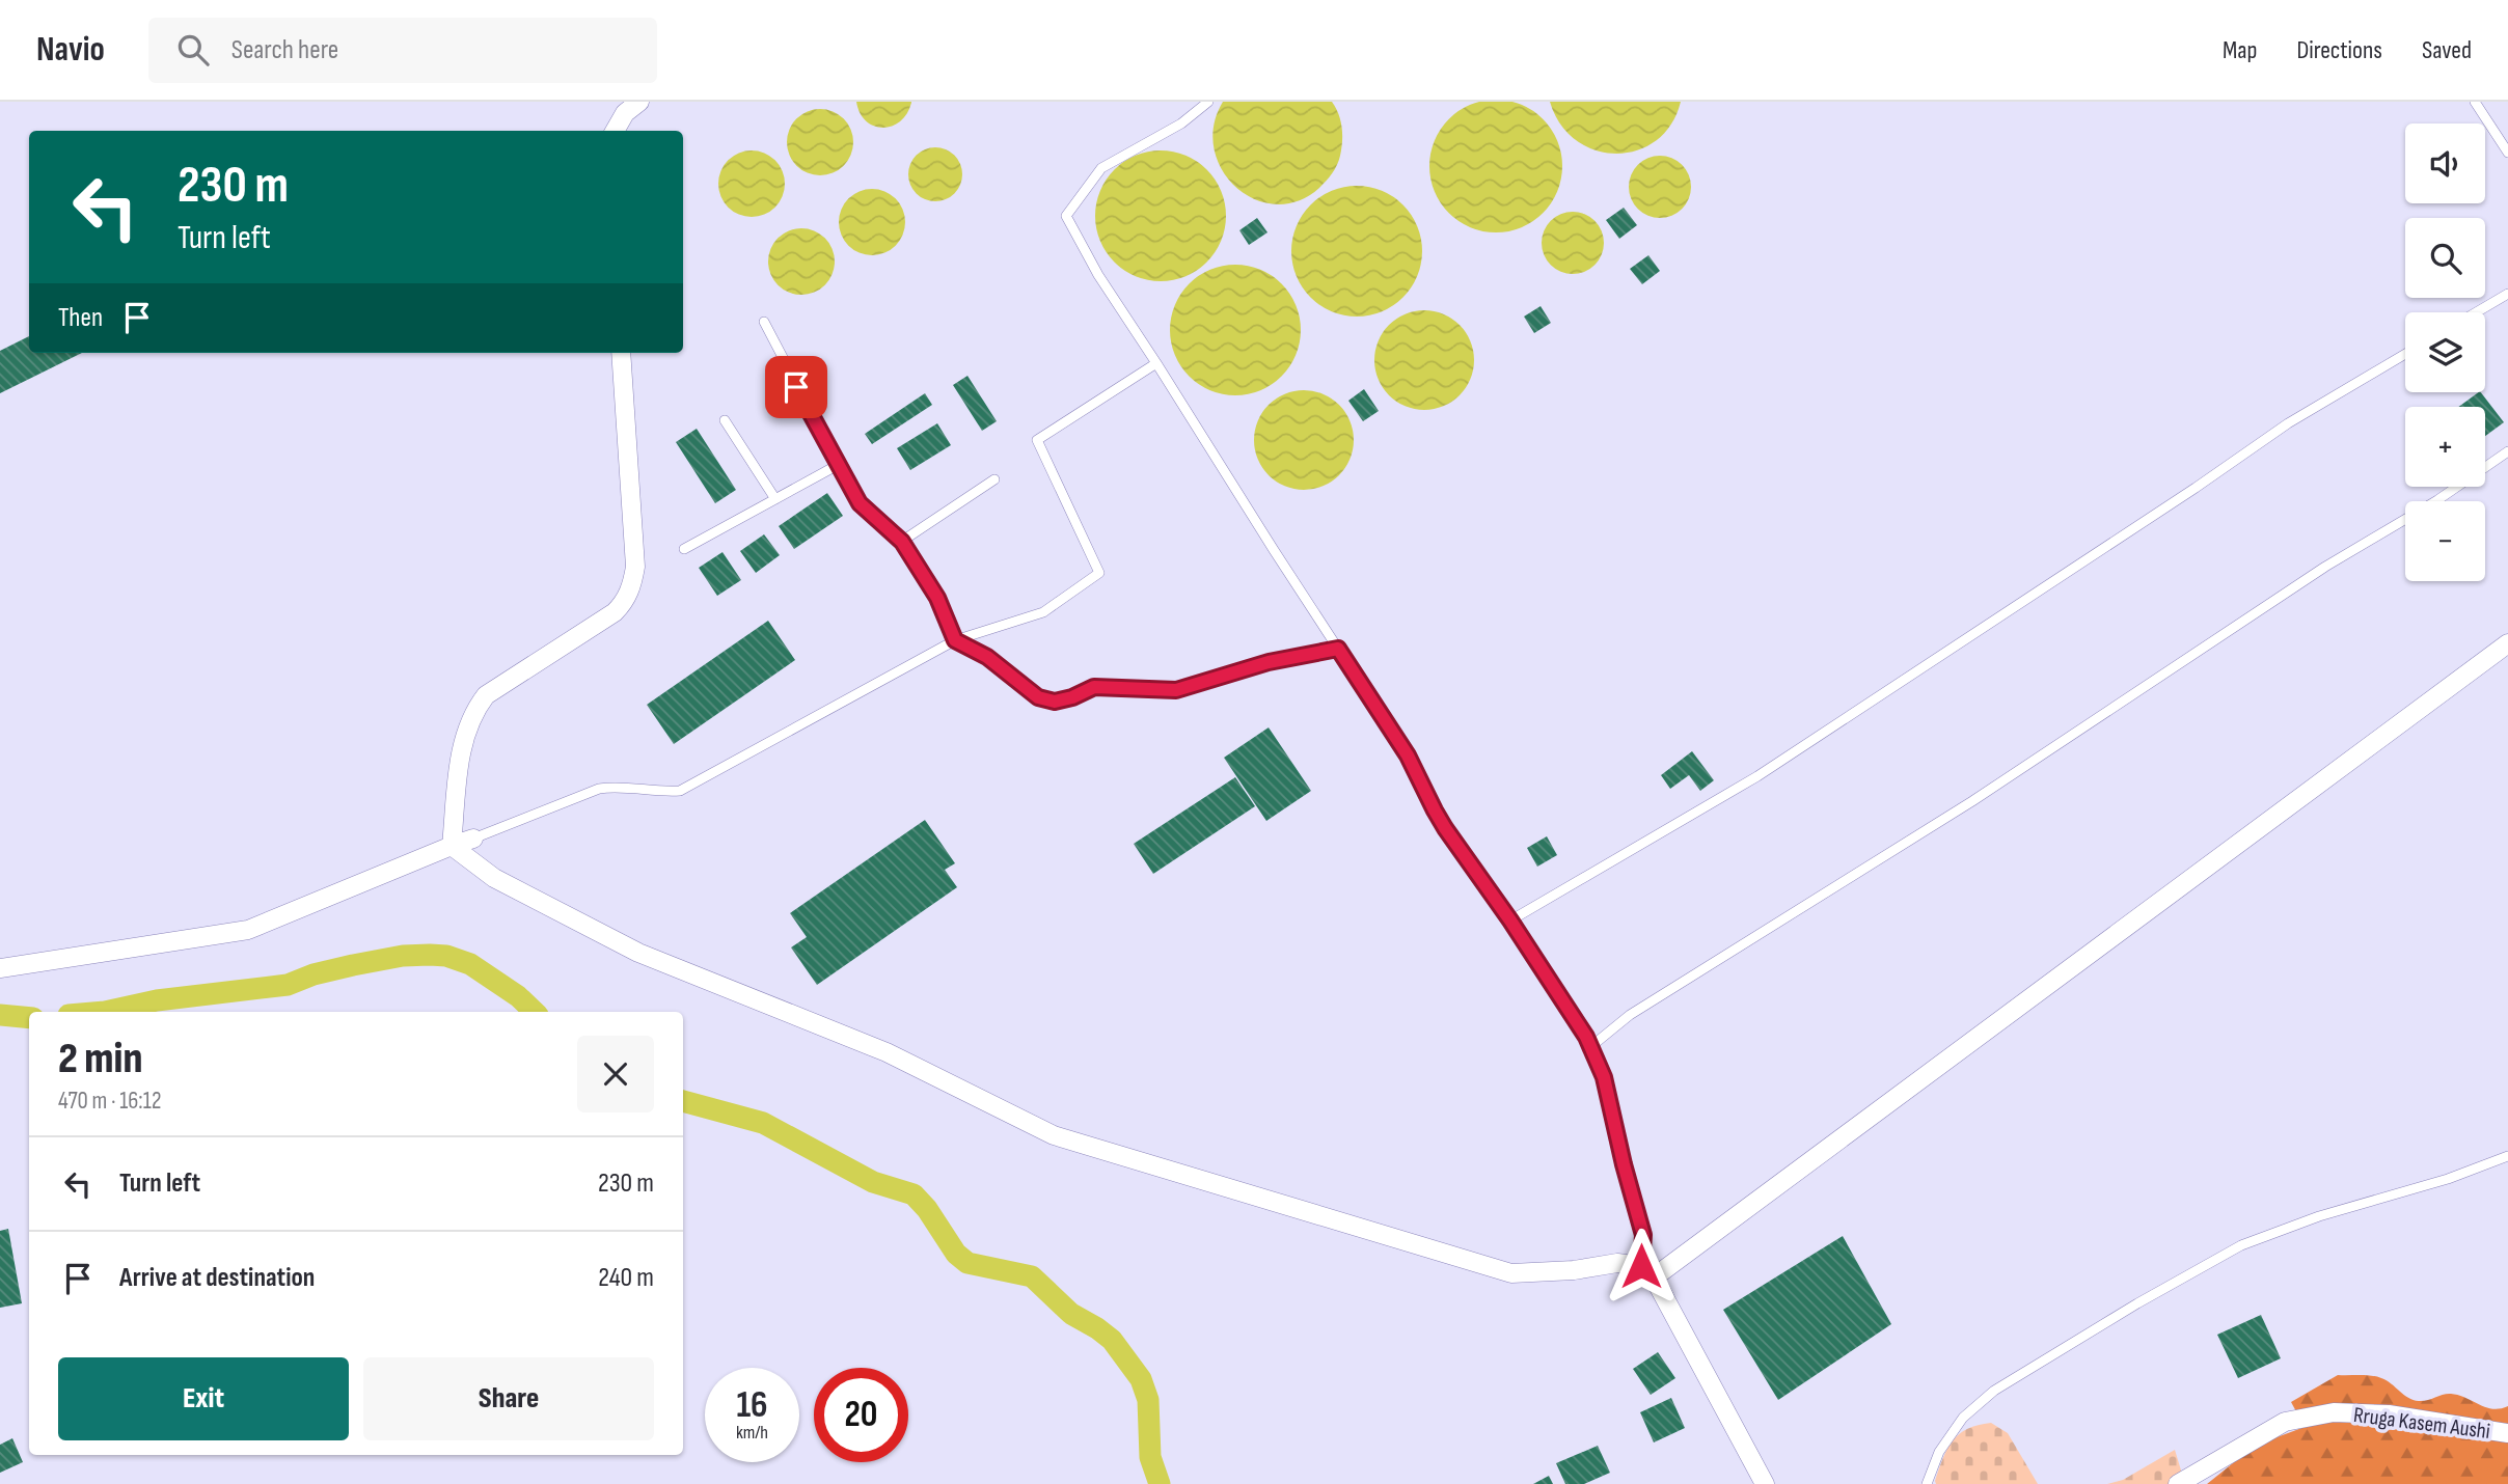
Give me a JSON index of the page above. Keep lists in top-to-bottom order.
{
  "streets": {
    "street": ["Rruga Kasem Aushi"]
  },
  "page": {
    "header": "Navio",
    "search": "Search here",
    "nav": ["Map", "Directions", "Saved"],
    "map_buttons": ["+", "−"],
    "turn": ["230 m", "Turn left"],
    "then": "Then",
    "heading": ["2 min", "470 m · 16:12"],
    "list": [
      {
        "name": "Turn left",
        "value": "230 m"
      },
      {
        "name": "Arrive at destination",
        "value": "240 m"
      }
    ],
    "buttons": ["Exit", "Share"],
    "speed": "16 km/h",
    "limit": "20"
  }
}
